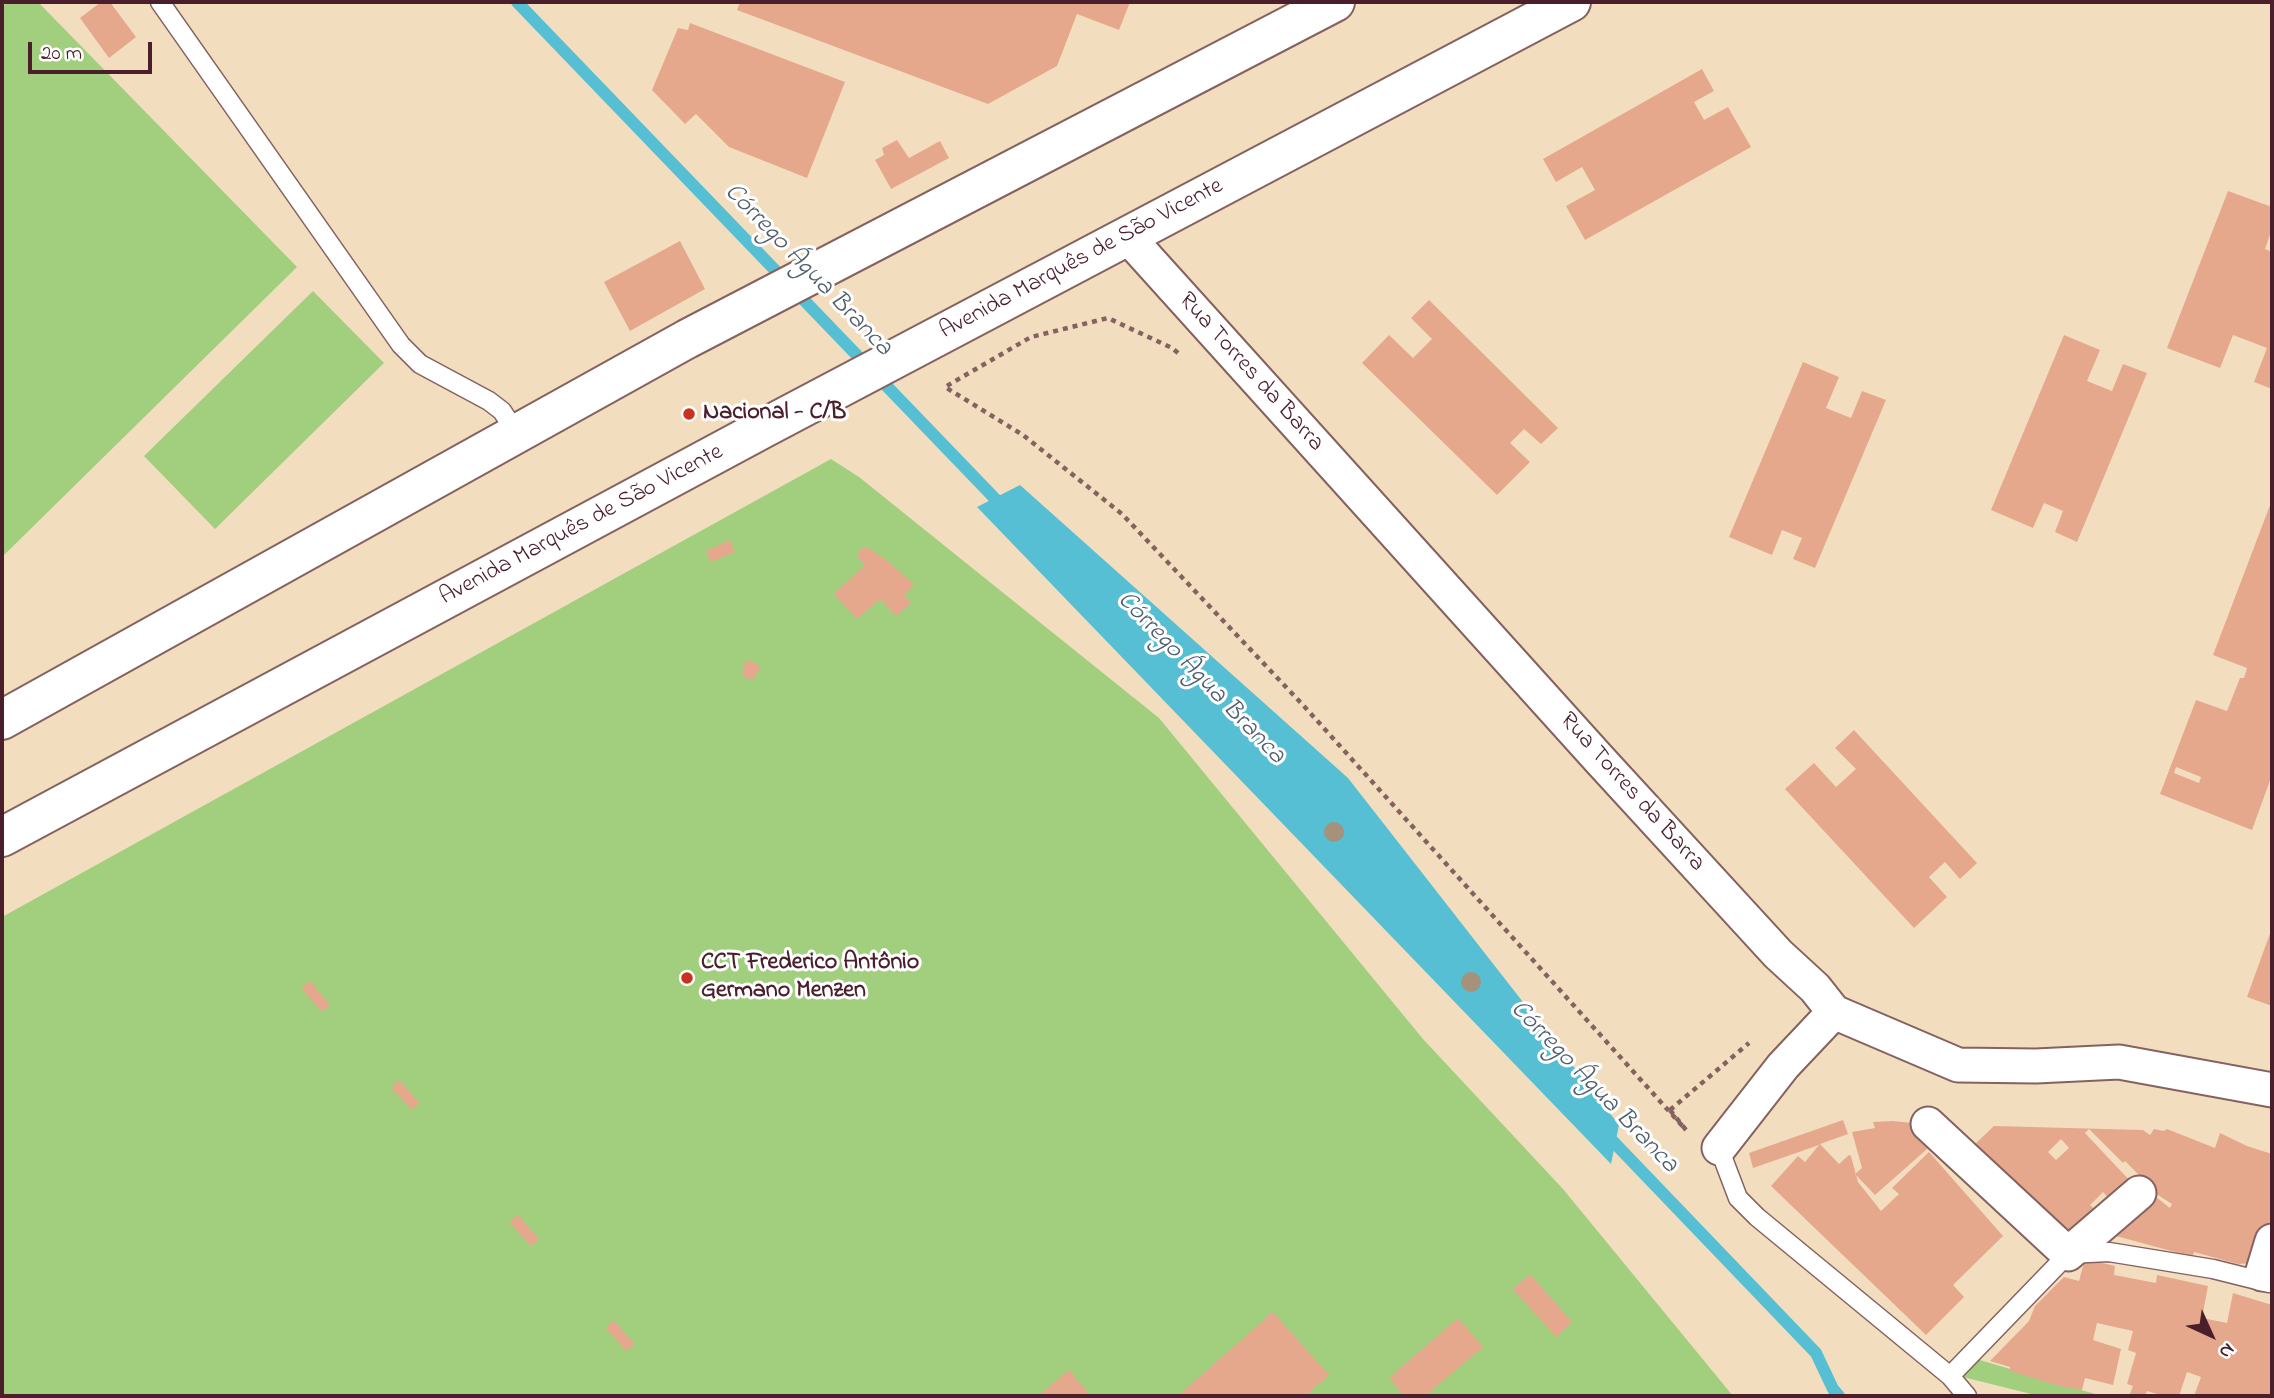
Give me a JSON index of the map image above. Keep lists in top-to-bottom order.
{
  "streets": {
    "main road": ["Avenida Marquês de São Vicente"],
    "street": ["Rua Torres da Barra"]
  },
  "crossings": [
    ["Avenida Marquês de São Vicente", "Rua Torres da Barra"]
  ],
  "water": ["Córrego Água Branca"],
  "places": ["Nacional - C/B", "CCT Frederico Antônio Germano Menzen"],
  "scale_bar": "20 m",
  "north": "bottom right"
}
